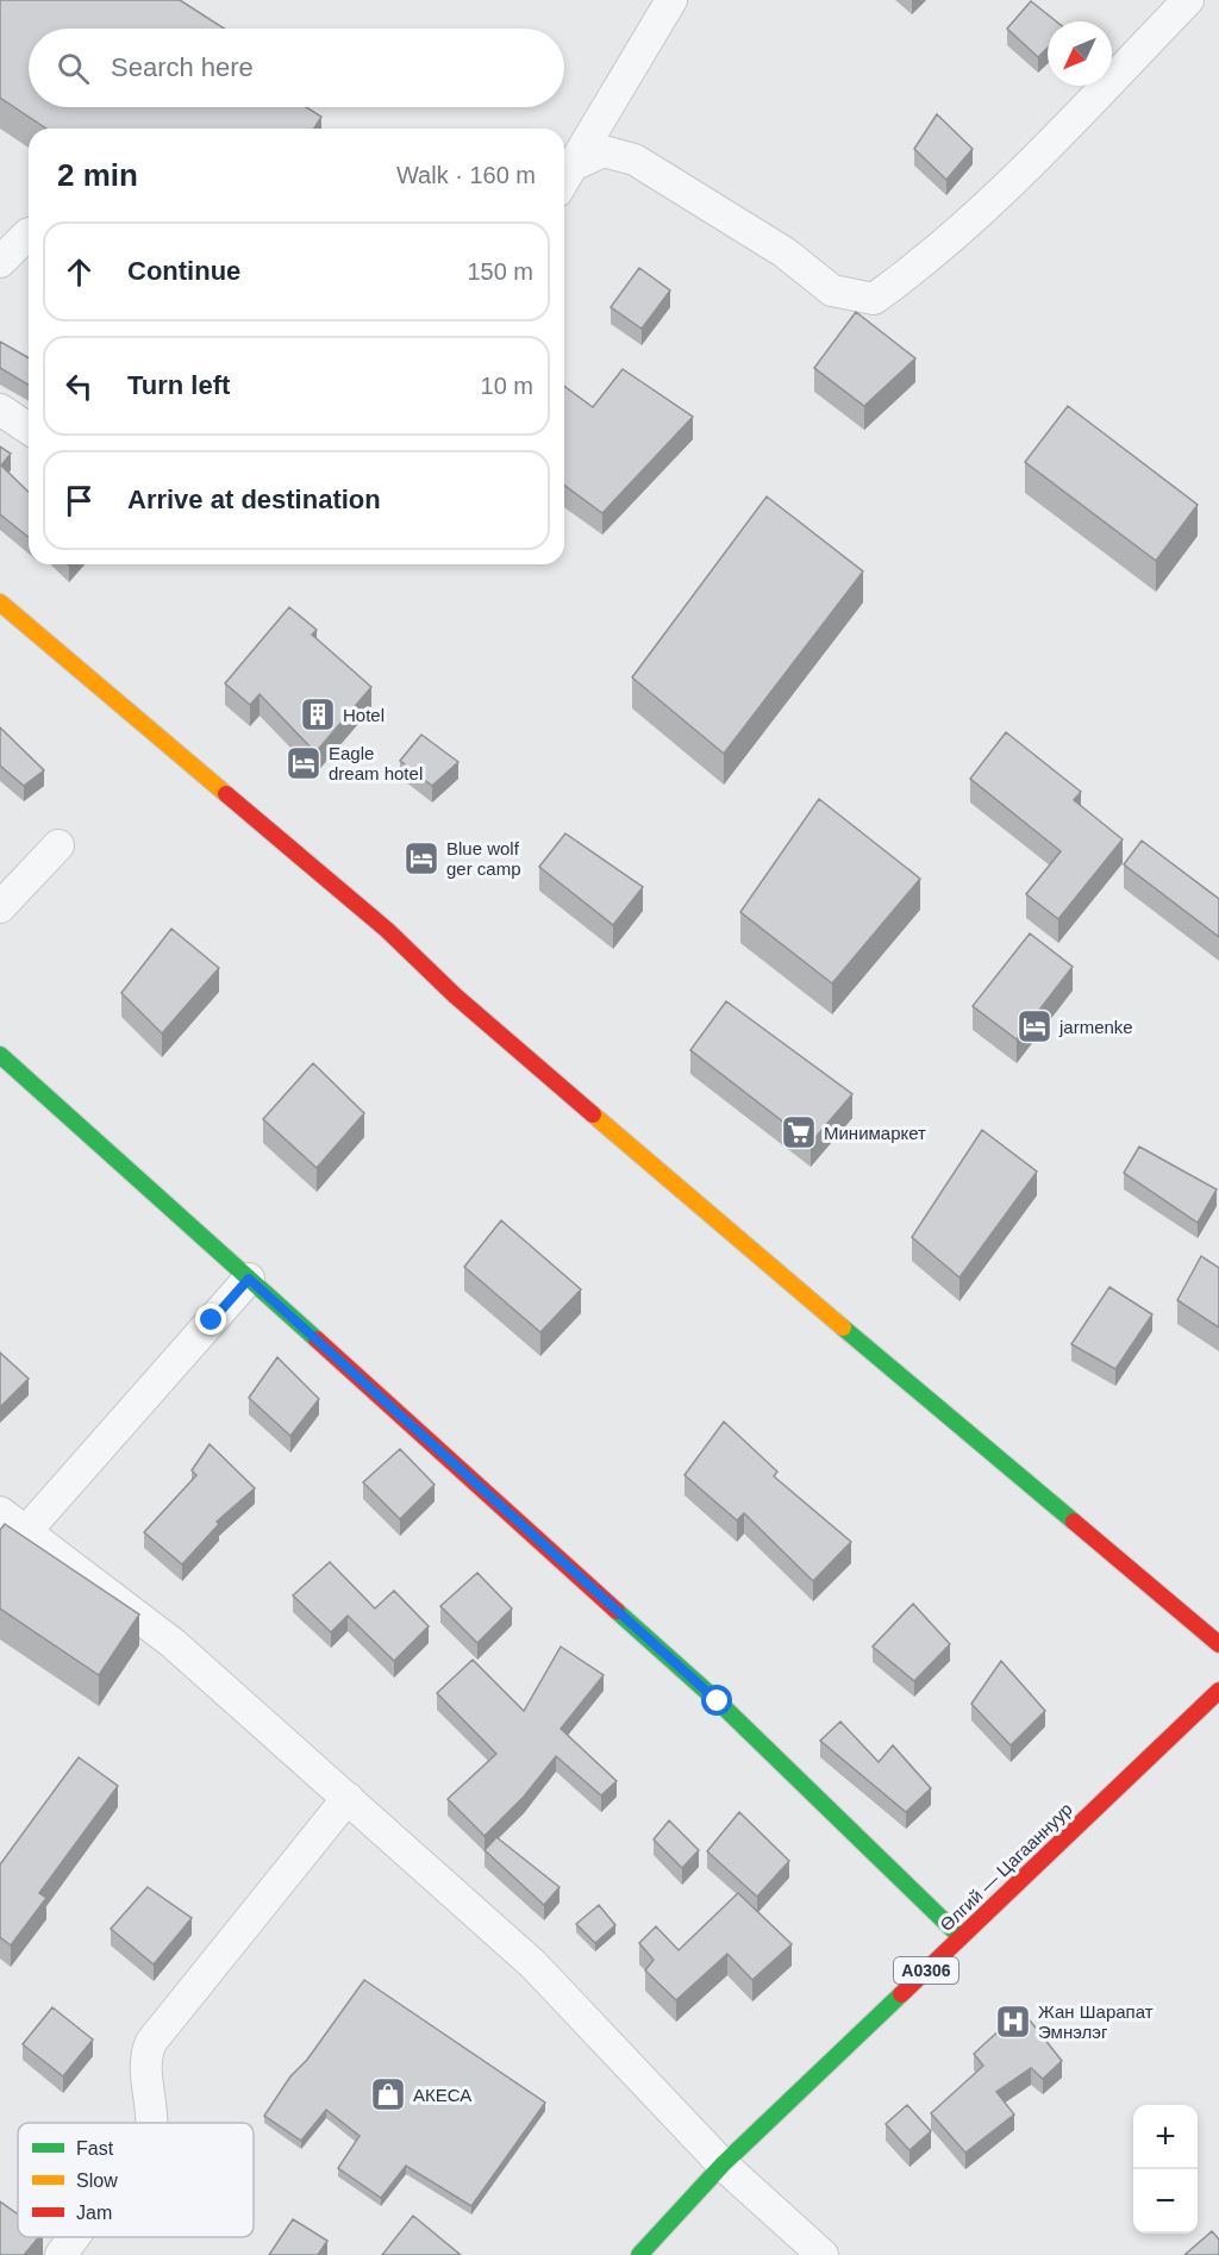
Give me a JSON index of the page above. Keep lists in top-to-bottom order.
{
  "streets": {
    "main road": ["Өлгий — Цагааннуур", "A0306"]
  },
  "places": {
    "building": ["Hotel"],
    "hotel": ["Eagle dream hotel", "Blue wolf ger camp", "jarmenke"],
    "supermarket": ["Минимаркет"],
    "hospital": ["Жан Шарапат Эмнэлэг"],
    "shop": ["АКЕСА"]
  },
  "legend": ["Fast", "Slow", "Jam"],
  "north": "bottom left",
  "page": {
    "search": "Search here",
    "heading": ["2 min", "Walk · 160 m"],
    "list": [
      ["Continue", "150 m"],
      ["Turn left", "10 m"],
      "Arrive at destination"
    ],
    "map_buttons": ["+", "−"]
  }
}
